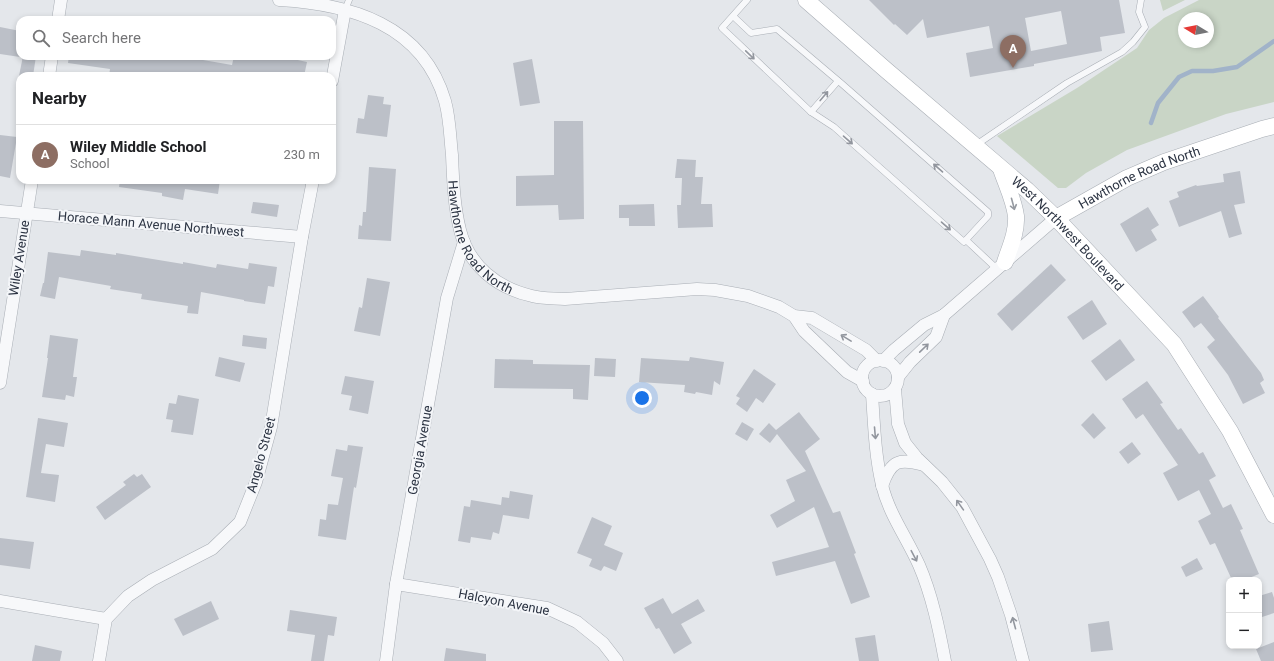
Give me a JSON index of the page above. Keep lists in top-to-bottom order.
{
  "streets": {
    "main road": ["Hawthorne Road North", "West Northwest Boulevard"],
    "street": [
      "Horace Mann Avenue Northwest",
      "Wiley Avenue",
      "Georgia Avenue",
      "Angelo Street",
      "Halcyon Avenue"
    ]
  },
  "crossings": [
    ["Hawthorne Road North", "West Northwest Boulevard"],
    ["Hawthorne Road North", "Georgia Avenue"],
    ["Horace Mann Avenue Northwest", "Wiley Avenue"],
    ["Horace Mann Avenue Northwest", "Angelo Street"],
    ["Georgia Avenue", "Halcyon Avenue"]
  ],
  "north": "left",
  "page": {
    "search": "Search here",
    "pins": "A",
    "heading": "Nearby",
    "list": [
      {
        "mark": "A",
        "name": "Wiley Middle School",
        "note": "School",
        "value": "230 m"
      }
    ],
    "map_buttons": ["+", "−"]
  }
}
